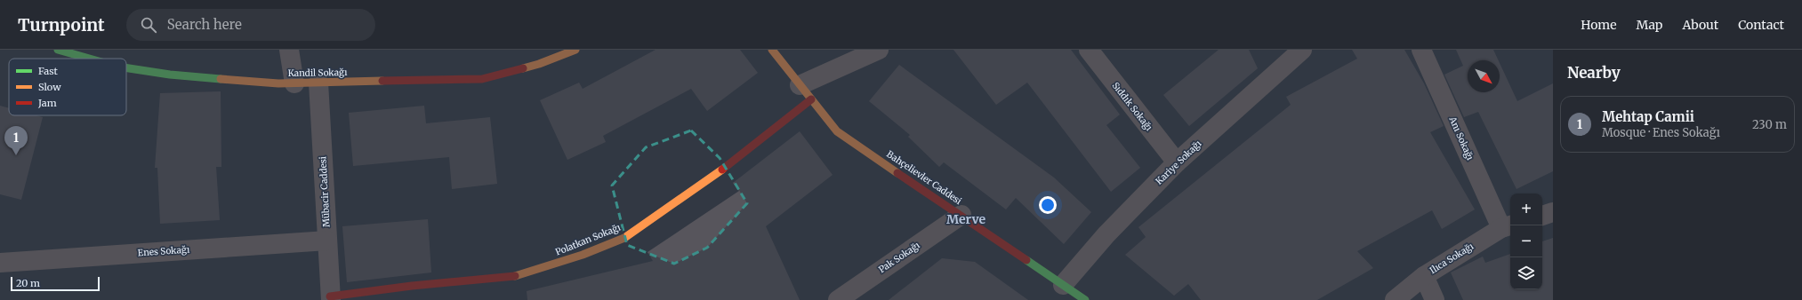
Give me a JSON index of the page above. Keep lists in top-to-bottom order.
{
  "streets": {
    "street": [
      "Kandil Sokağı",
      "Sıddık Sokağı",
      "Anı Sokağı",
      "Kariye Sokağı",
      "Bahçelievler Caddesi",
      "Mübacir Caddesi",
      "Polatkan Sokağı",
      "Enes Sokağı",
      "Pak Sokağı",
      "Ilıca Sokağı"
    ]
  },
  "crossings": [
    ["Kandil Sokağı", "Mübacir Caddesi"],
    ["Sıddık Sokağı", "Kariye Sokağı"],
    ["Anı Sokağı", "Ilıca Sokağı"],
    ["Kariye Sokağı", "Bahçelievler Caddesi"],
    ["Bahçelievler Caddesi", "Polatkan Sokağı"],
    ["Bahçelievler Caddesi", "Pak Sokağı"],
    ["Mübacir Caddesi", "Polatkan Sokağı"],
    ["Mübacir Caddesi", "Enes Sokağı"]
  ],
  "districts": ["Merve"],
  "legend": ["Fast", "Slow", "Jam"],
  "scale_bar": "20 m",
  "north": "bottom right",
  "page": {
    "header": "Turnpoint",
    "search": "Search here",
    "nav": [
      "Home",
      "Map",
      "About",
      "Contact"
    ],
    "heading": "Nearby",
    "list": [
      {
        "mark": "1",
        "name": "Mehtap Camii",
        "note": "Mosque · Enes Sokağı",
        "value": "230 m"
      }
    ],
    "pins": "1",
    "map_buttons": ["+", "−"],
    "scale": "20 m"
  }
}
